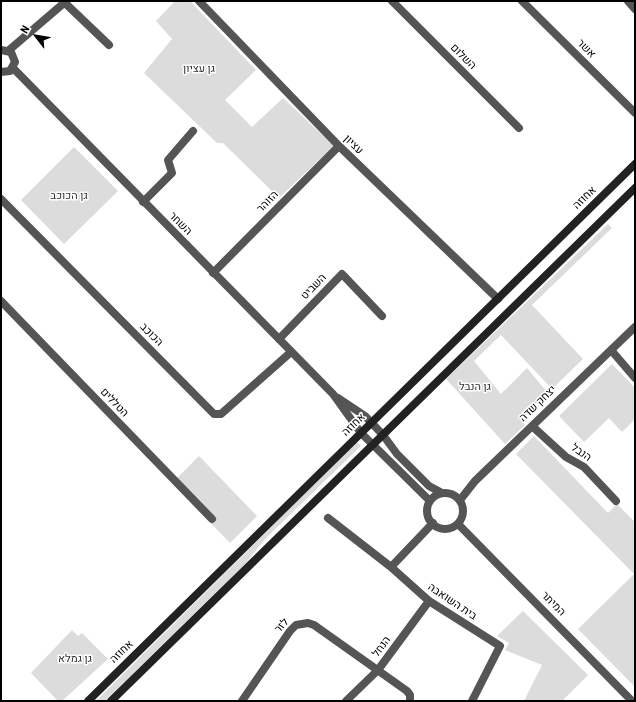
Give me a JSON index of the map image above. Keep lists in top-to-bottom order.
{
  "streets": {
    "main road": ["אחוזה"],
    "street": [
      "אשר",
      "השלום",
      "עציון",
      "הזוהר",
      "השחר",
      "השביט",
      "הכוכב",
      "הטללים",
      "יצחק שדה",
      "הנבל",
      "בית השואבה",
      "המיתר",
      "לזר",
      "הנחל"
    ]
  },
  "crossings": [
    ["עציון", "אחוזה"],
    ["עציון", "הזוהר"],
    ["אחוזה", "השחר"],
    ["הזוהר", "השחר"],
    ["השחר", "השביט"],
    ["השחר", "הכוכב"],
    ["יצחק שדה", "הנבל"],
    ["יצחק שדה", "המיתר"],
    ["בית השואבה", "הנחל"],
    ["לזר", "הנחל"]
  ],
  "parks": [
    "גן עציון",
    "גן הכוכב",
    "גן הנבל",
    "גן גמלא"
  ],
  "north": "top left"
}
